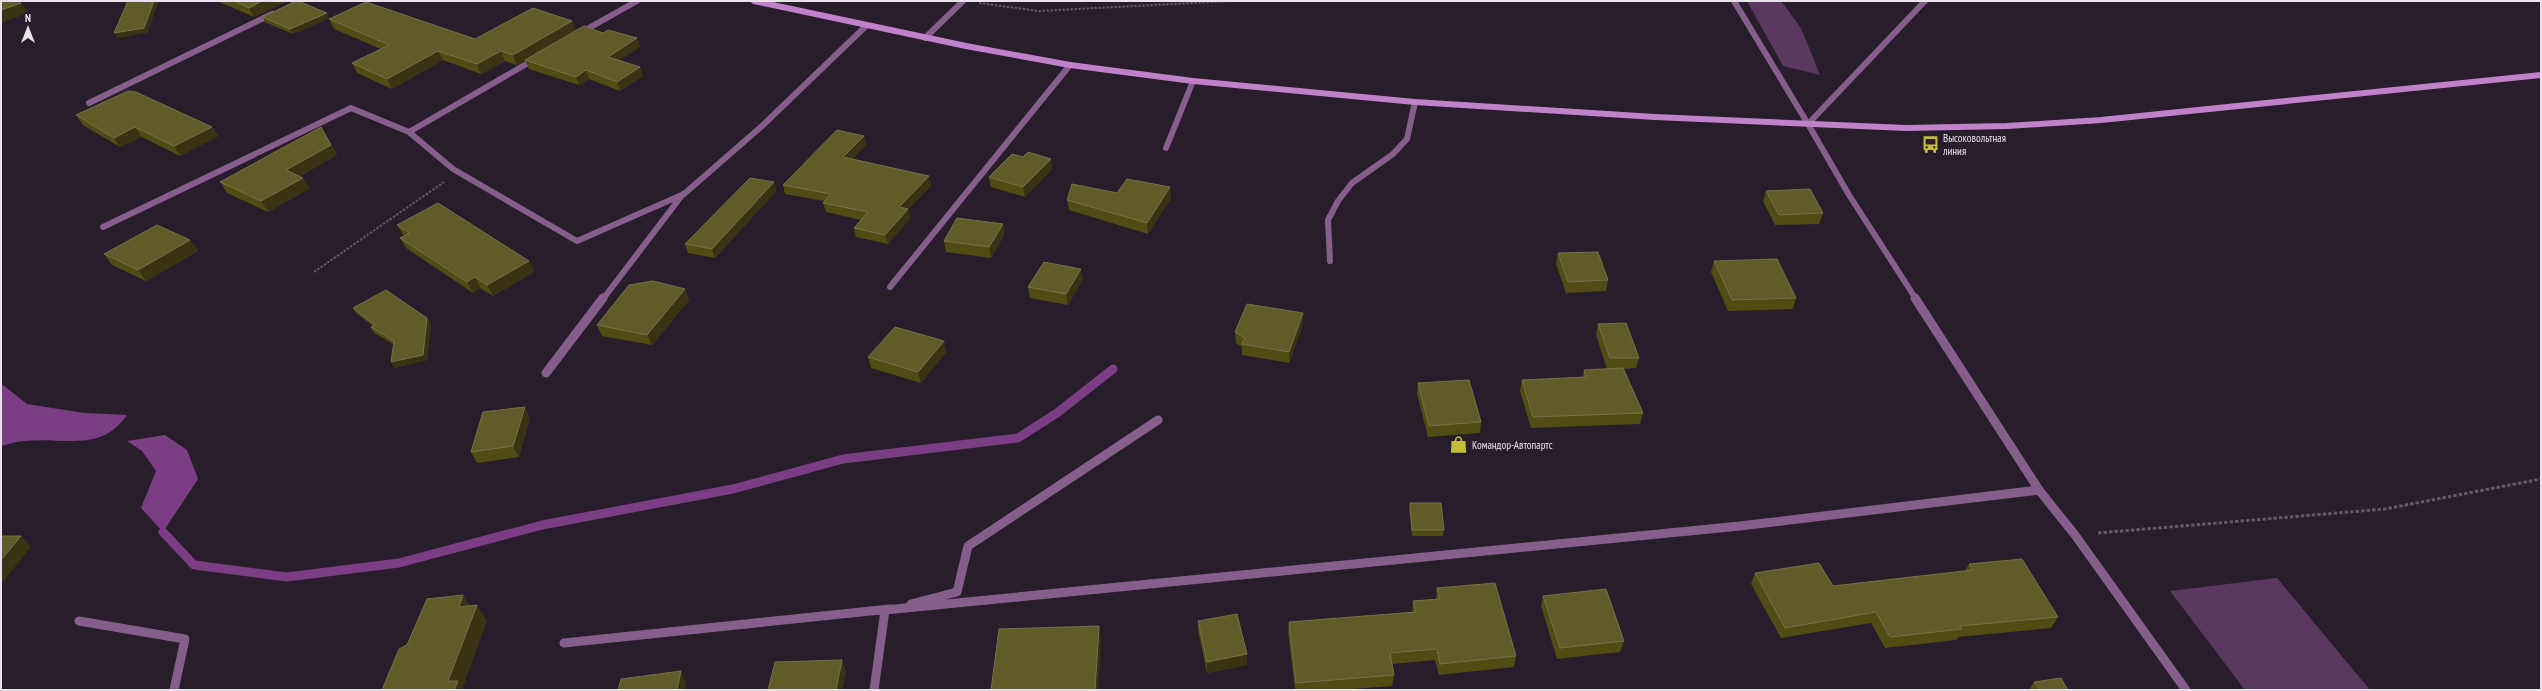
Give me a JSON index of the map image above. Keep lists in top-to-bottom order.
{
  "places": {
    "bus stop": ["Высоковольтная линия"],
    "shop": ["Командор-Автопартс"]
  },
  "north": "top"
}
